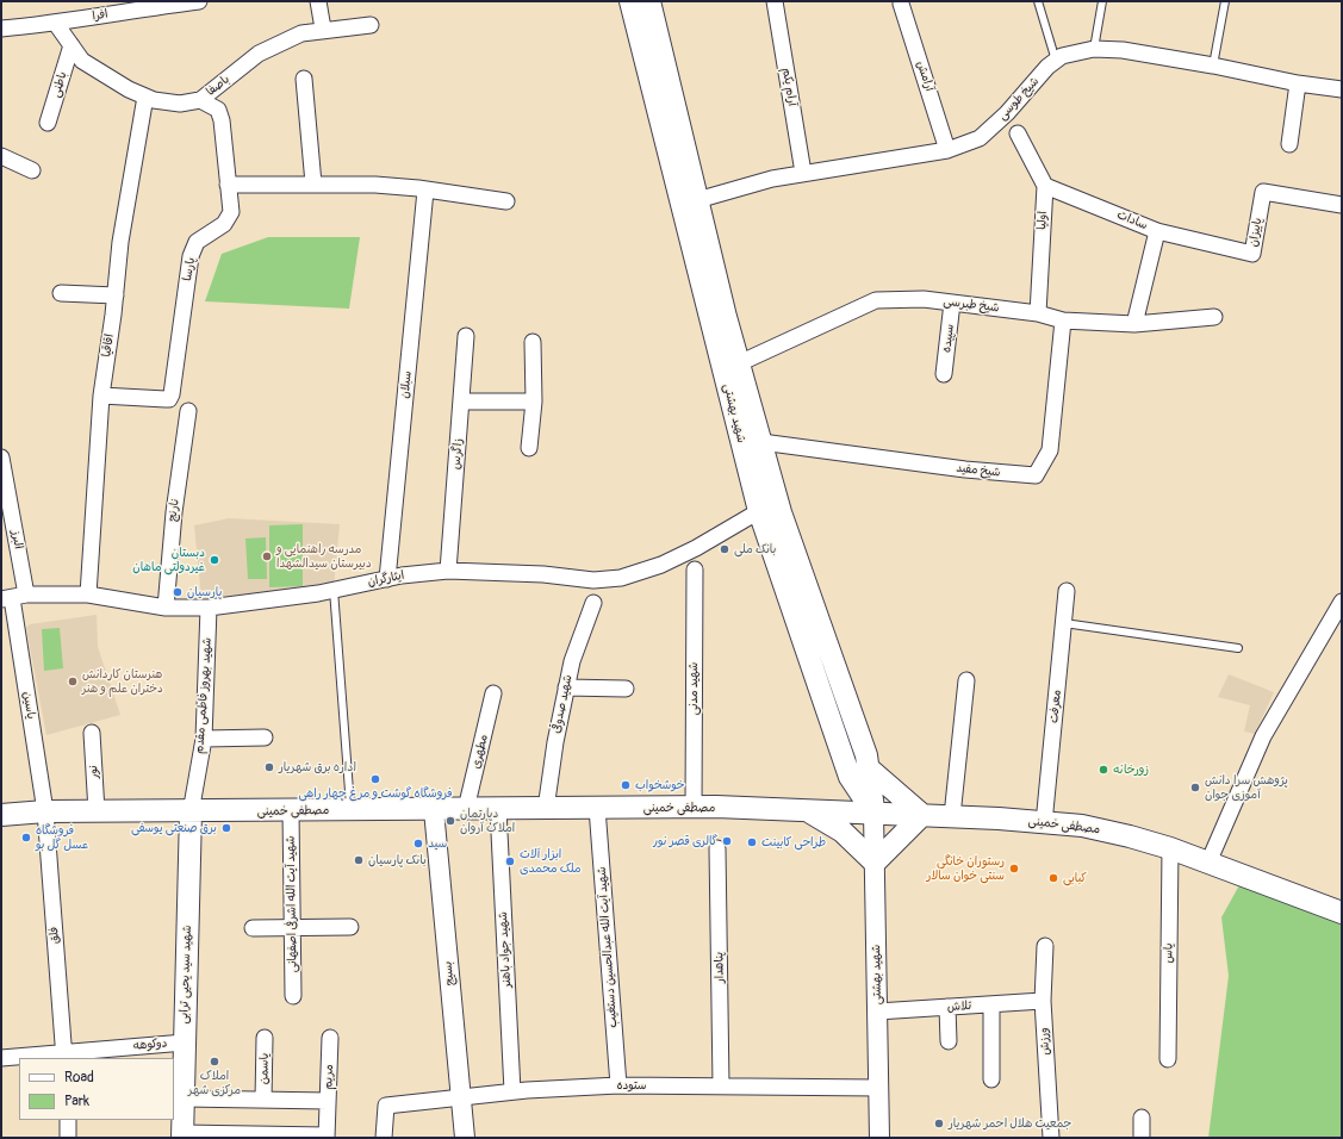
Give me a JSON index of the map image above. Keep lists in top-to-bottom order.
{
  "streets": {
    "main road": ["شهید بهشتی", "مصطفی خمینی", "شهید سید یحیی ترابی"],
    "street": [
      "افرا",
      "آرامش",
      "باطنی",
      "باصفا",
      "آرام یکم",
      "شیخ طوسی",
      "اولیا",
      "سادات",
      "پاییزان",
      "پارسا",
      "شیخ طبرسی",
      "سپیده",
      "اقاقیا",
      "سبلان",
      "زاگرس",
      "شیخ مفید",
      "نارنج",
      "البرز",
      "ایثارگران",
      "شهید مدنی",
      "شهید بهروز فاطمی مقدم",
      "شهید صدوقی",
      "یاسین",
      "معرفت",
      "مطهری",
      "نور",
      "شهید آیت الله اشرفی اصفهانی",
      "فلق",
      "شهید آیت الله عبدالحسین دستغیب",
      "شهید جواد باهنر",
      "یاس",
      "پناهدار",
      "بسیج",
      "تلاش",
      "ورزش",
      "دوکوهه",
      "یاسمن",
      "مریم",
      "ستوده"
    ]
  },
  "crossings": [
    ["افرا", "باصفا"],
    ["آرامش", "شیخ طوسی"],
    ["باطنی", "باصفا"],
    ["باصفا", "پارسا"],
    ["باصفا", "اقاقیا"],
    ["آرام یکم", "شیخ طوسی"],
    ["شیخ طوسی", "شهید بهشتی"],
    ["اولیا", "سادات"],
    ["اولیا", "شیخ طبرسی"],
    ["سادات", "پاییزان"],
    ["سادات", "شیخ طبرسی"],
    ["پارسا", "اقاقیا"],
    ["شیخ طبرسی", "سپیده"],
    ["شیخ طبرسی", "شهید بهشتی"],
    ["شیخ طبرسی", "شیخ مفید"],
    ["اقاقیا", "ایثارگران"],
    ["سبلان", "ایثارگران"],
    ["شهید بهشتی", "شیخ مفید"],
    ["شهید بهشتی", "ایثارگران"],
    ["شهید بهشتی", "مصطفی خمینی"],
    ["شهید بهشتی", "تلاش"],
    ["شهید بهشتی", "ستوده"],
    ["زاگرس", "ایثارگران"],
    ["نارنج", "ایثارگران"],
    ["البرز", "ایثارگران"],
    ["البرز", "یاسین"],
    ["ایثارگران", "شهید بهروز فاطمی مقدم"],
    ["ایثارگران", "یاسین"],
    ["شهید مدنی", "مصطفی خمینی"],
    ["شهید بهروز فاطمی مقدم", "مصطفی خمینی"],
    ["شهید بهروز فاطمی مقدم", "شهید سید یحیی ترابی"],
    ["شهید صدوقی", "مصطفی خمینی"],
    ["یاسین", "مصطفی خمینی"],
    ["یاسین", "فلق"],
    ["معرفت", "مصطفی خمینی"],
    ["مطهری", "مصطفی خمینی"],
    ["نور", "مصطفی خمینی"],
    ["مصطفی خمینی", "شهید آیت الله اشرفی اصفهانی"],
    ["مصطفی خمینی", "فلق"],
    ["مصطفی خمینی", "شهید آیت الله عبدالحسین دستغیب"],
    ["مصطفی خمینی", "شهید جواد باهنر"],
    ["مصطفی خمینی", "یاس"],
    ["مصطفی خمینی", "بسیج"],
    ["مصطفی خمینی", "شهید سید یحیی ترابی"],
    ["فلق", "دوکوهه"],
    ["شهید آیت الله عبدالحسین دستغیب", "ستوده"],
    ["شهید جواد باهنر", "ستوده"],
    ["پناهدار", "ستوده"],
    ["بسیج", "ستوده"],
    ["شهید سید یحیی ترابی", "دوکوهه"],
    ["تلاش", "ورزش"]
  ],
  "places": [
    "بانک ملی",
    "مدرسه راهنمایی و دبیرستان سیدالشهدا",
    "دبستان غیردولتی ماهان",
    "پارسیان",
    "هنرستان کاردانش دختران علم و هنر",
    "اداره برق شهریار",
    "زورخانه",
    "فروشگاه گوشت و مرغ چهار راهی",
    "خوشخواب",
    "پژوهش سرا دانش آموزی جوان",
    "دپارتمان املاک آروان",
    "برق صنعتی یوسفی",
    "فروشگاه عسل گل بو",
    "گالری قصر نور",
    "طراحی کابینت",
    "سید",
    "بانک پارسیان",
    "ابزار آلات ملک محمدی",
    "رستوران خانگی سنتی خوان سالار",
    "کبابی",
    "املاک مرکزی شهر",
    "جمعیت هلال احمر شهریار"
  ],
  "legend": ["Road", "Park"]
}
